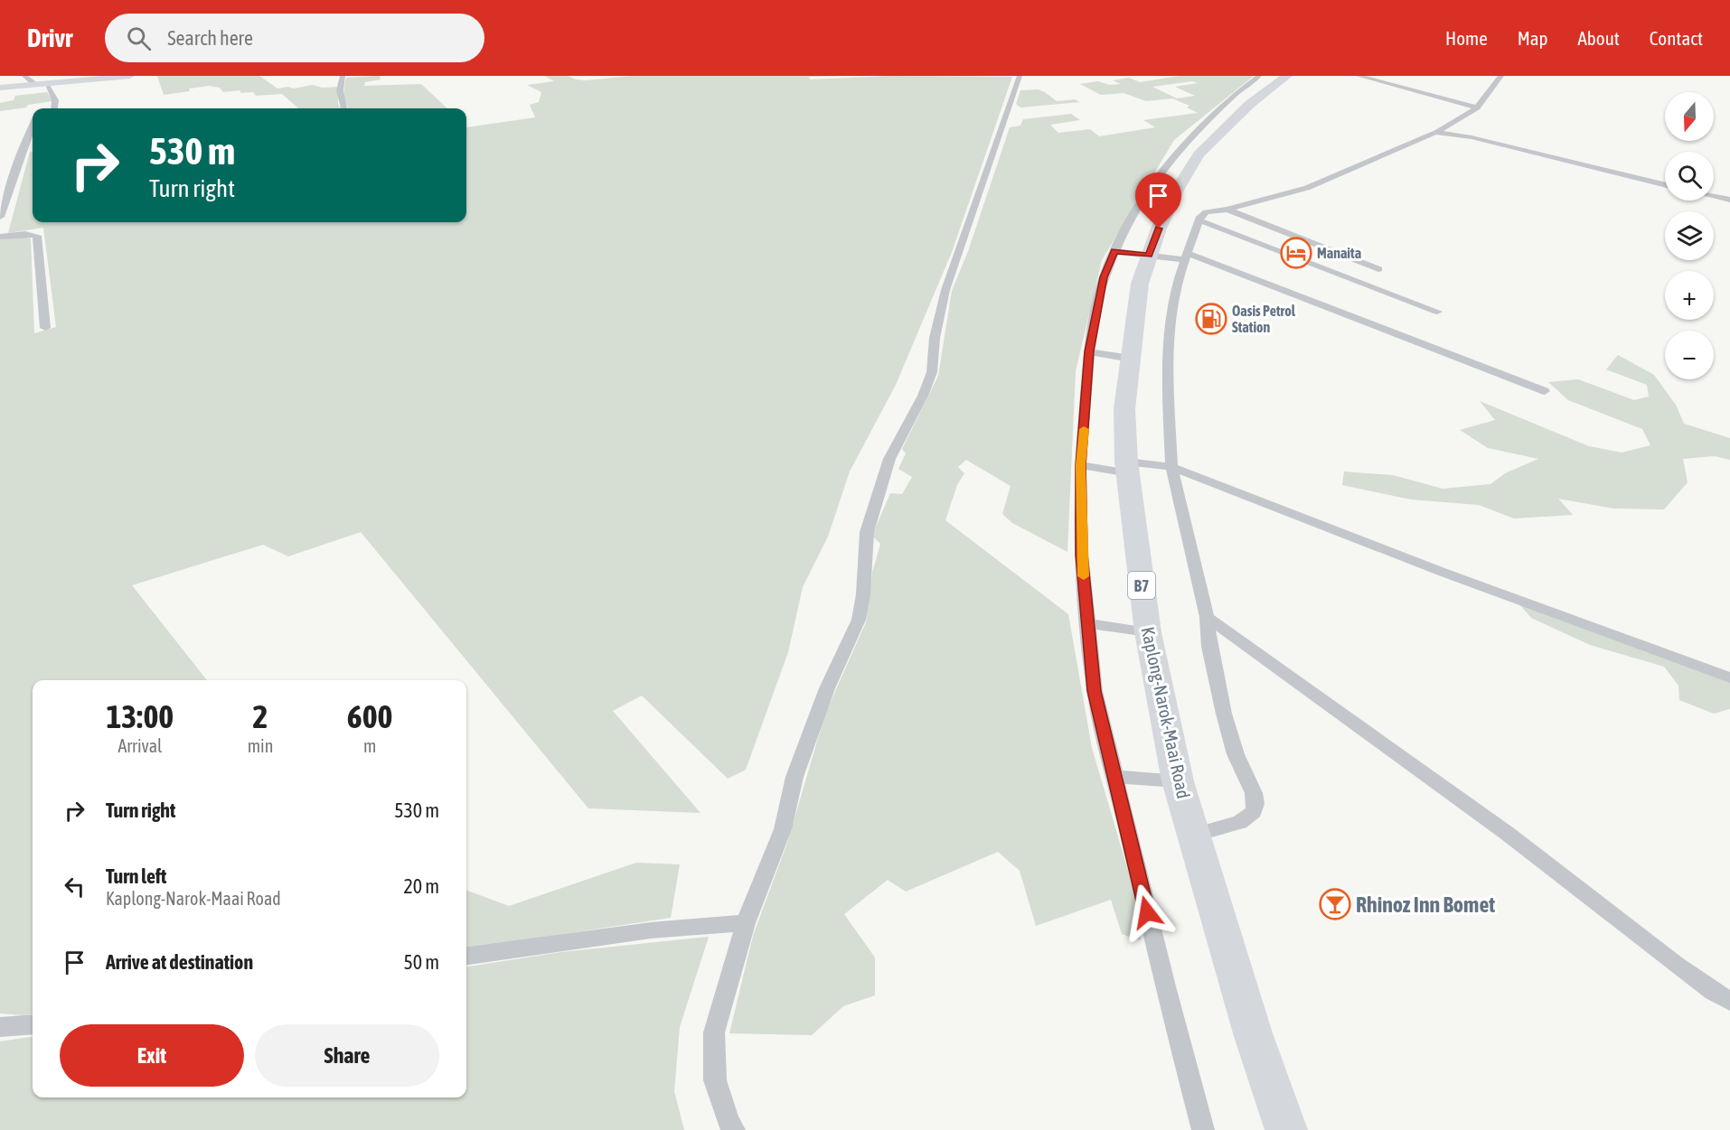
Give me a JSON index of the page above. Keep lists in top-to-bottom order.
{
  "streets": {
    "highway": ["B7", "Kaplong-Narok-Maai Road"]
  },
  "places": {
    "hotel": ["Manaita"],
    "fuel station": ["Oasis Petrol Station"],
    "bar": ["Rhinoz Inn Bomet"]
  },
  "north": "bottom",
  "page": {
    "header": "Drivr",
    "search": "Search here",
    "nav": [
      "Home",
      "Map",
      "About",
      "Contact"
    ],
    "map_buttons": ["+", "−"],
    "turn": ["530 m", "Turn right"],
    "eta": [
      "13:00",
      "Arrival",
      "2",
      "min",
      "600",
      "m"
    ],
    "list": [
      {
        "name": "Turn right",
        "value": "530 m"
      },
      {
        "name": "Turn left",
        "note": "Kaplong-Narok-Maai Road",
        "value": "20 m"
      },
      {
        "name": "Arrive at destination",
        "value": "50 m"
      }
    ],
    "buttons": ["Exit", "Share"]
  }
}
